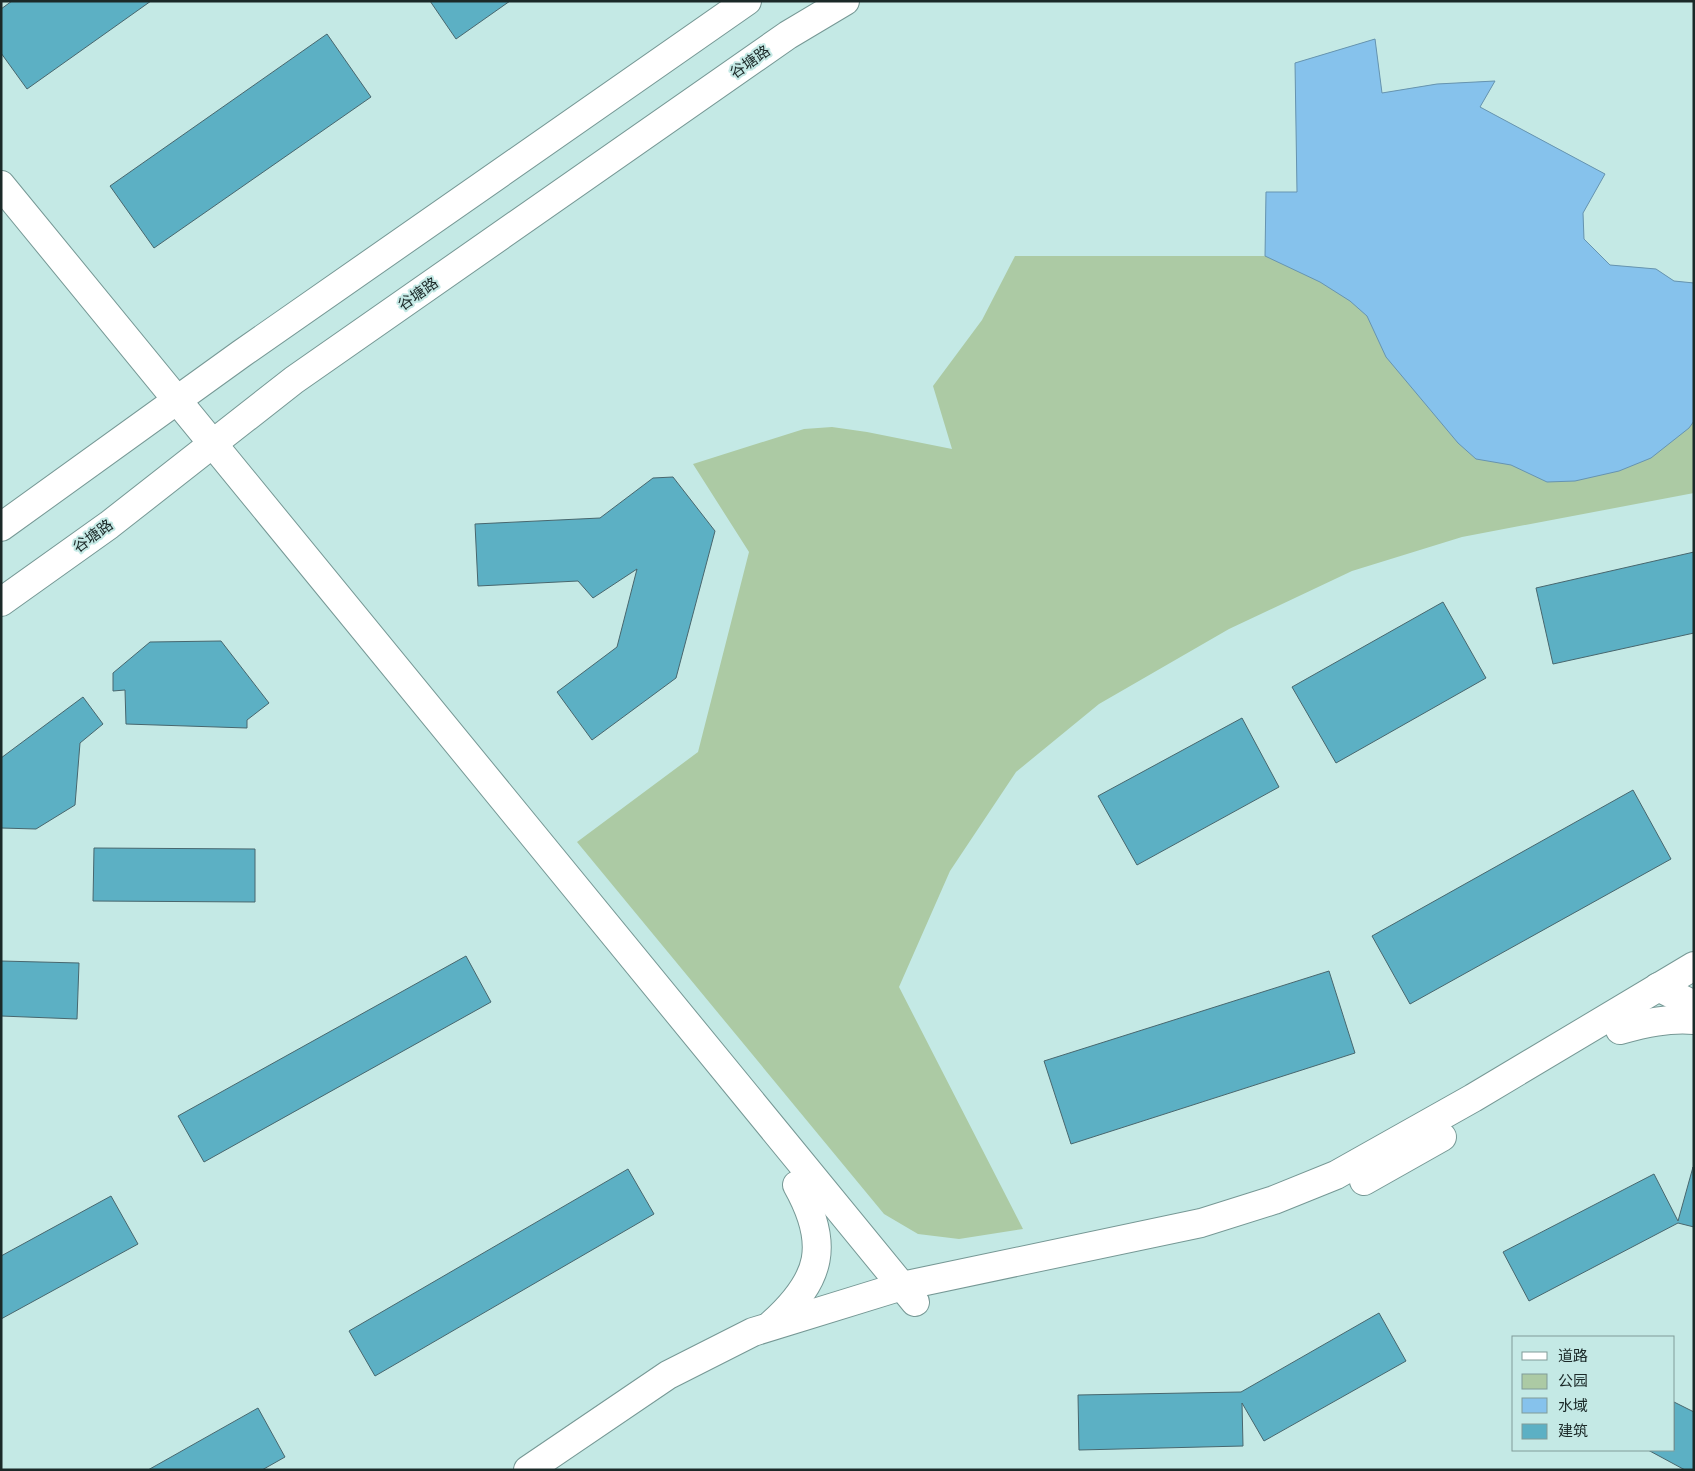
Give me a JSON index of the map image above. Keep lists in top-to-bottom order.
{
  "streets": {
    "street": ["谷塘路"]
  },
  "legend": [
    "道路",
    "公园",
    "水域",
    "建筑"
  ]
}
